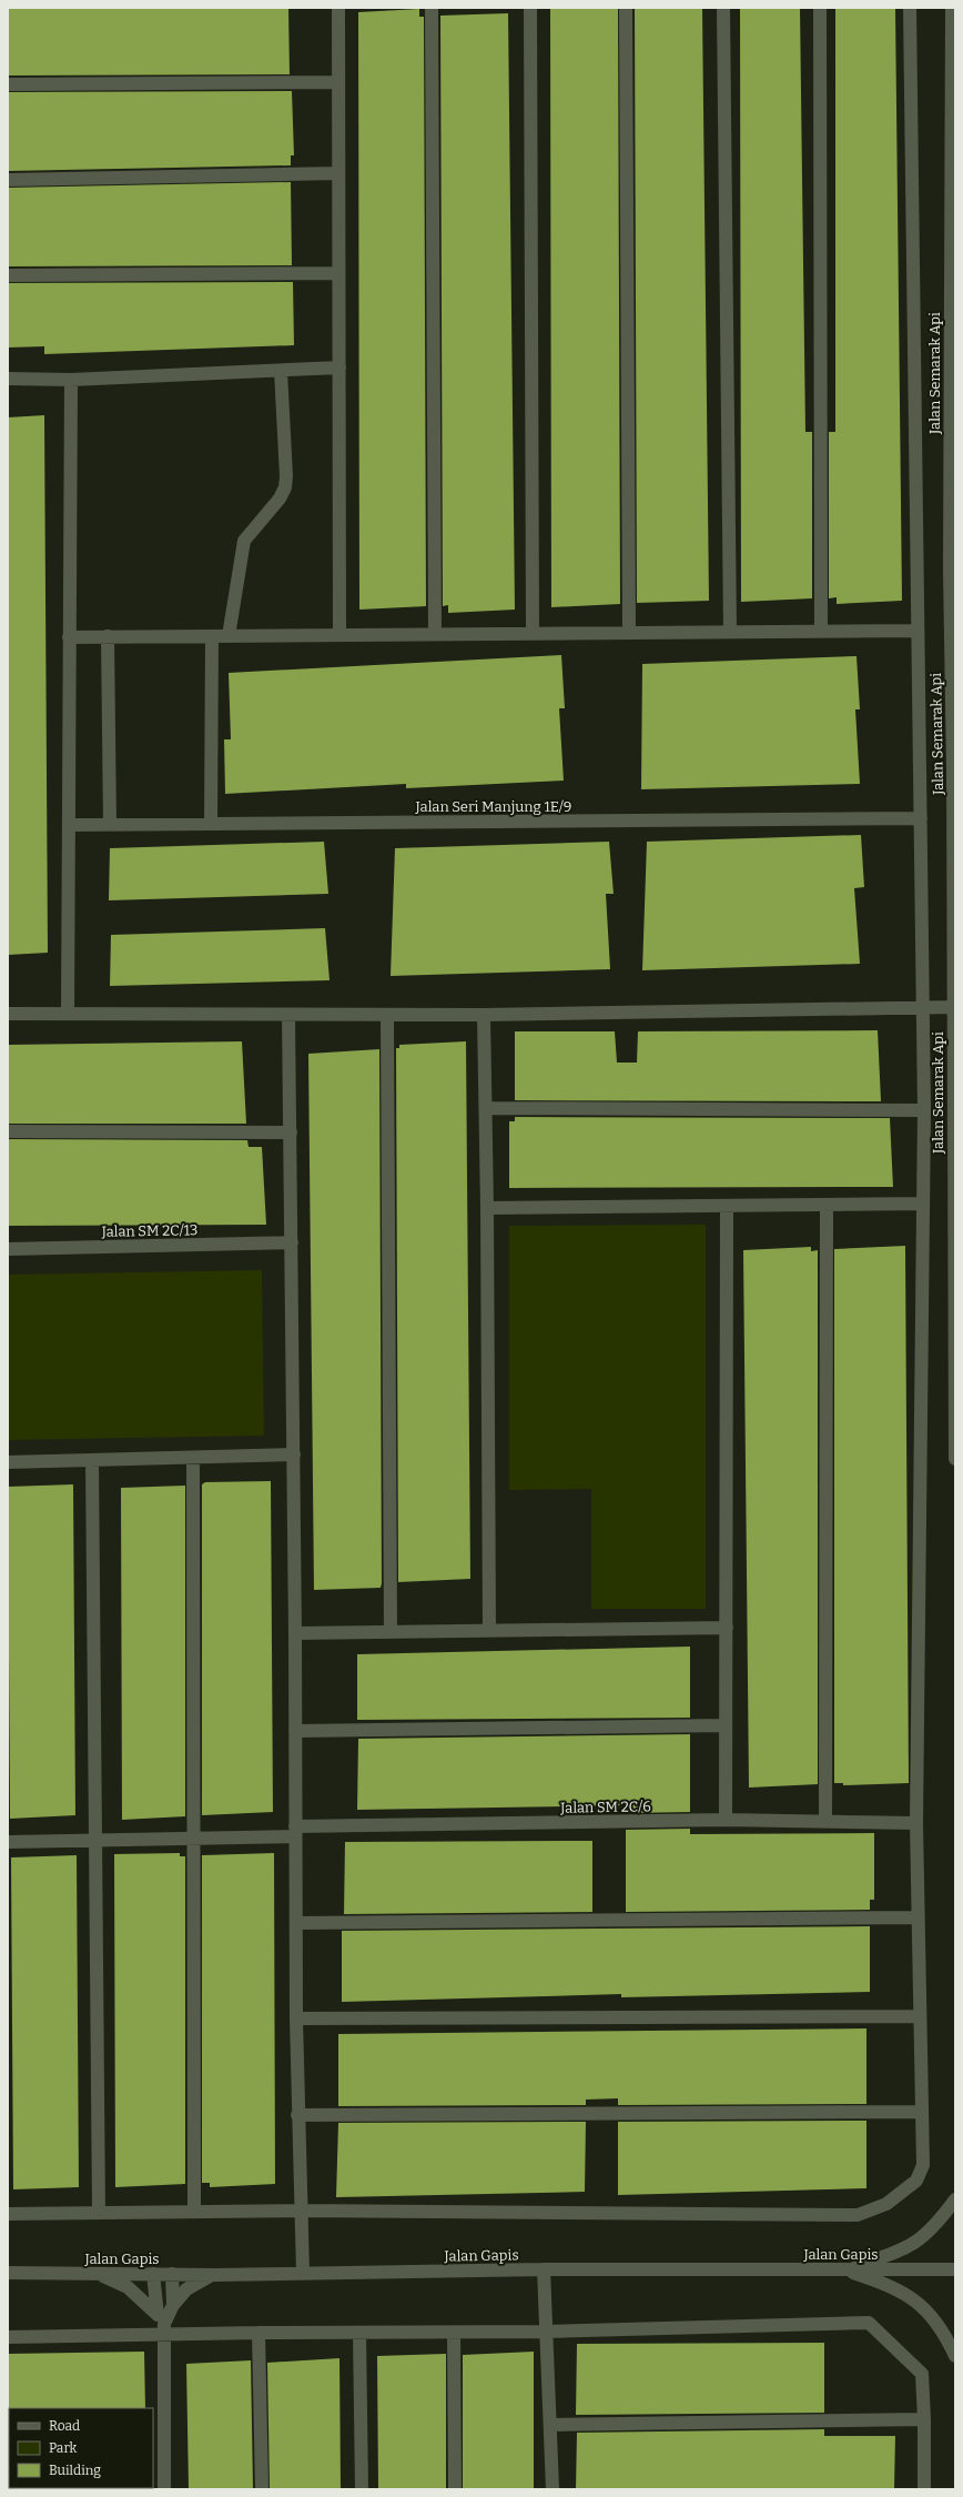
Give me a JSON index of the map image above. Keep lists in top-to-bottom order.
{
  "streets": {
    "street": [
      "Jalan Semarak Api",
      "Jalan Seri Manjung 1E/9",
      "Jalan SM 2C/13",
      "Jalan SM 2C/6",
      "Jalan Gapis"
    ]
  },
  "legend": ["Road", "Park", "Building"]
}
